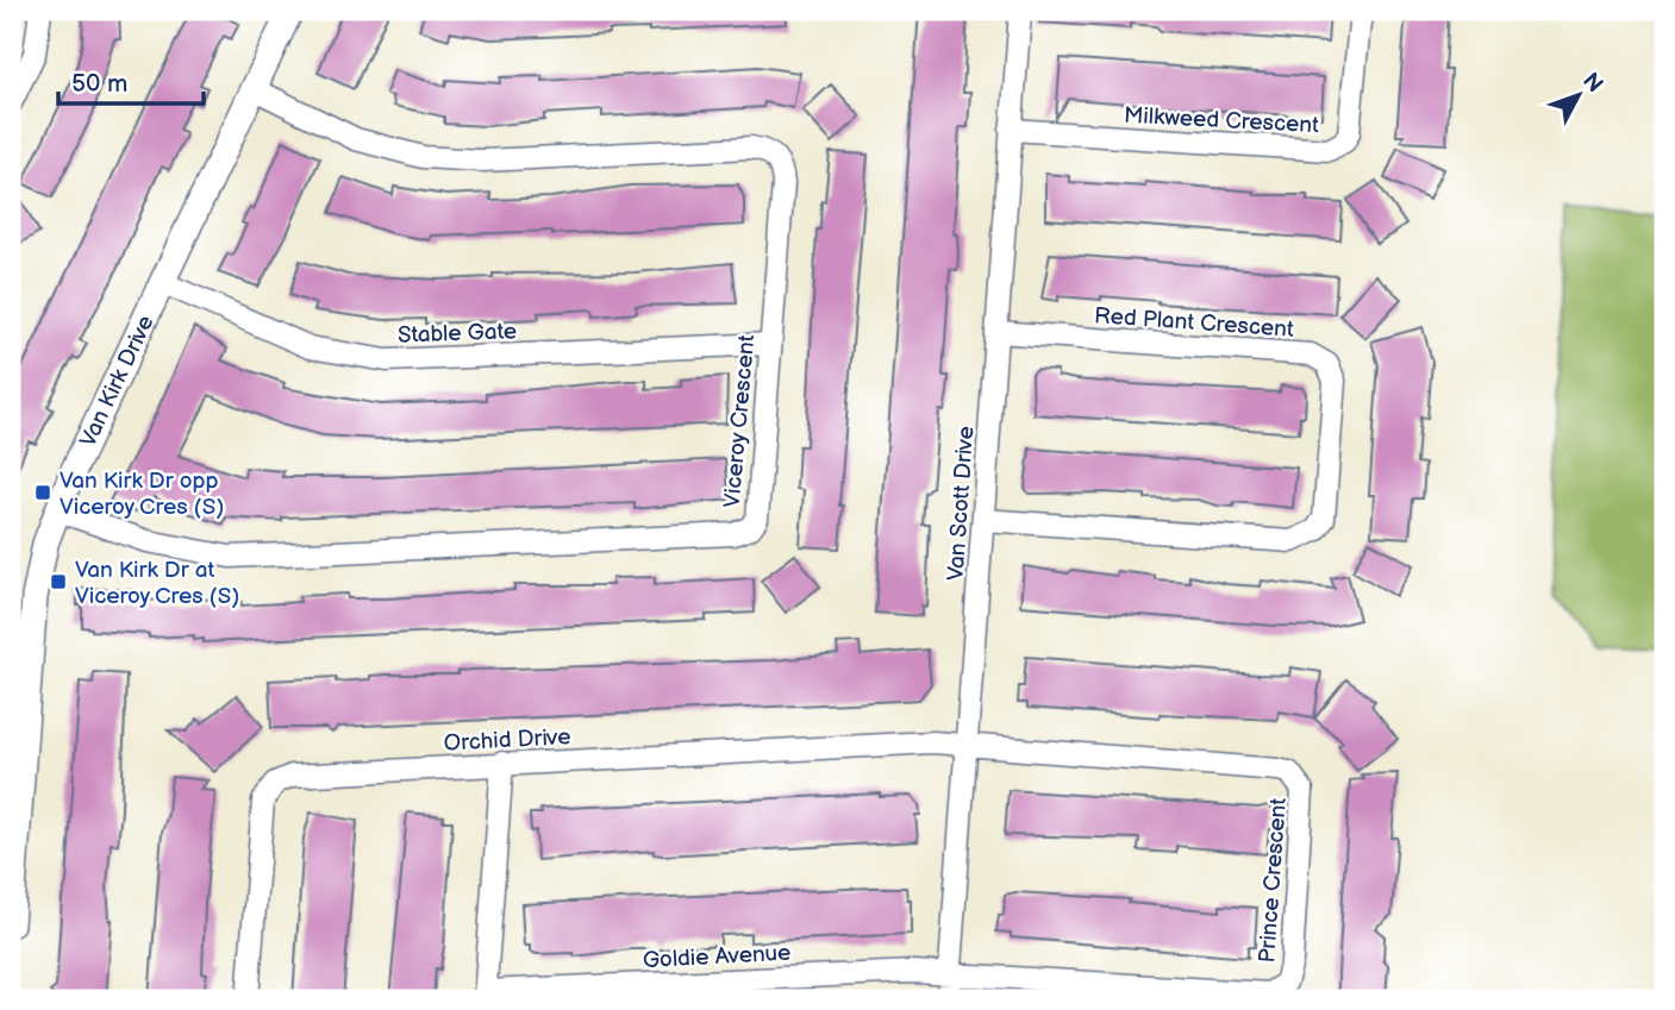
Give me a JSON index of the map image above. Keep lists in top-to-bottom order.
{
  "streets": {
    "street": [
      "Milkweed Crescent",
      "Red Plant Crescent",
      "Stable Gate",
      "Van Kirk Drive",
      "Viceroy Crescent",
      "Van Scott Drive",
      "Orchid Drive",
      "Prince Crescent",
      "Goldie Avenue"
    ]
  },
  "crossings": [
    ["Milkweed Crescent", "Van Scott Drive"],
    ["Red Plant Crescent", "Van Scott Drive"],
    ["Stable Gate", "Van Kirk Drive"],
    ["Stable Gate", "Viceroy Crescent"],
    ["Van Kirk Drive", "Viceroy Crescent"],
    ["Van Scott Drive", "Orchid Drive"],
    ["Van Scott Drive", "Prince Crescent"],
    ["Van Scott Drive", "Goldie Avenue"],
    ["Orchid Drive", "Prince Crescent"],
    ["Prince Crescent", "Goldie Avenue"]
  ],
  "places": {
    "transit": ["Van Kirk Dr opp Viceroy Cres (S)", "Van Kirk Dr at Viceroy Cres (S)"]
  },
  "scale_bar": "50 m",
  "north": "top right"
}
